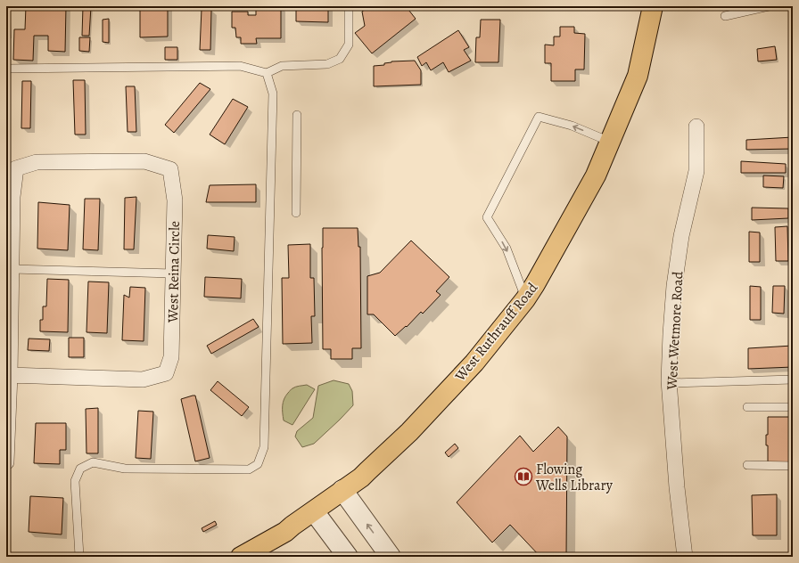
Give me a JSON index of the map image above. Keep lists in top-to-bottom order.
{
  "streets": {
    "main road": ["West Ruthrauff Road"],
    "street": ["West Reina Circle", "West Wetmore Road"]
  },
  "places": {
    "library": ["Flowing Wells Library"]
  }
}
